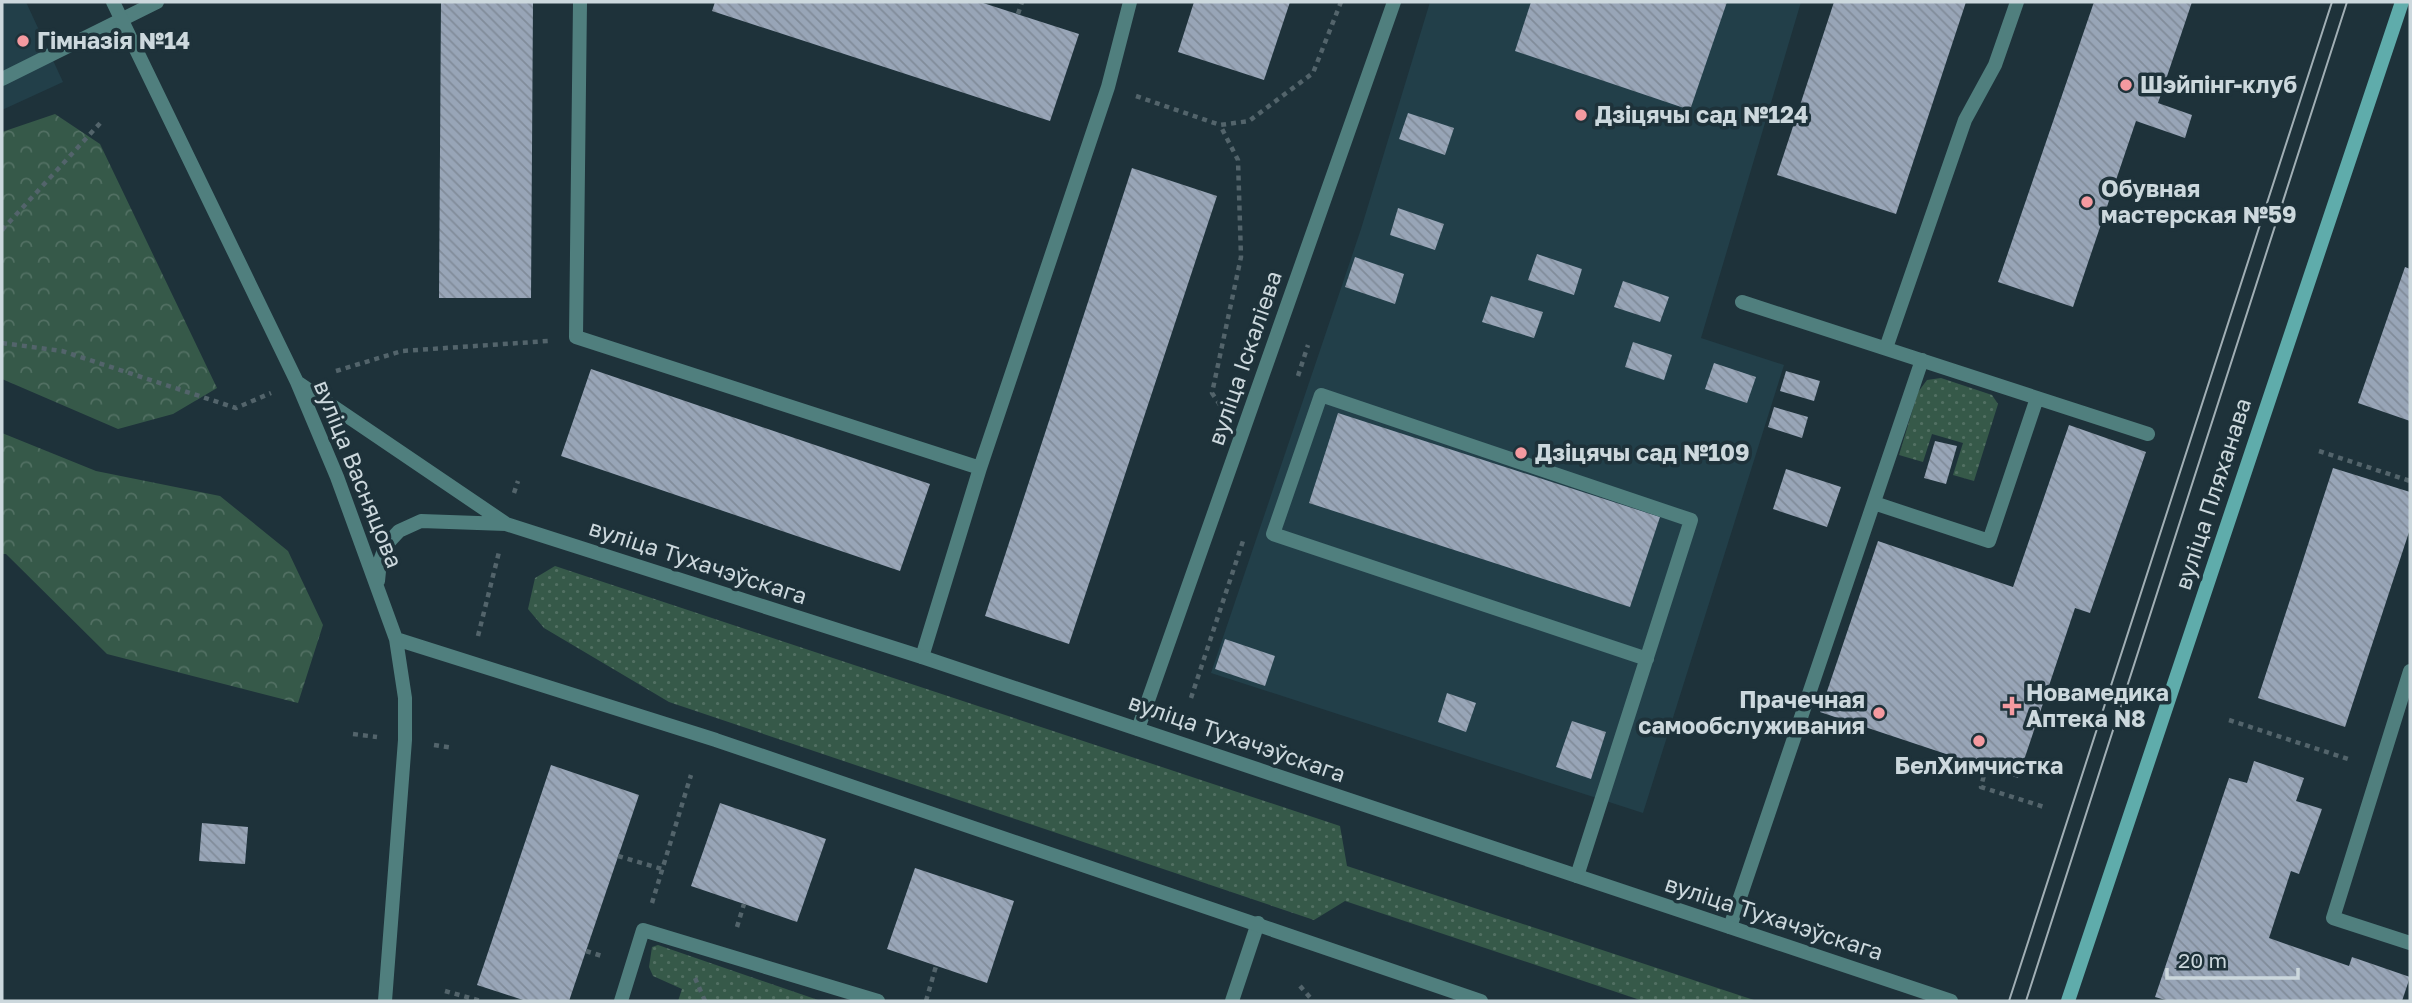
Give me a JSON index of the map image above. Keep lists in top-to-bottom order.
{
  "streets": {
    "main road": ["вуліца Пляханава"],
    "street": ["вуліца Іскаліева", "вуліца Васняцова", "вуліца Тухачэўскага"]
  },
  "crossings": [
    ["вуліца Іскаліева", "вуліца Тухачэўскага"],
    ["вуліца Васняцова", "вуліца Тухачэўскага"]
  ],
  "places": {
    "other": [
      "Гімназія №14",
      "Шэйпінг-клуб",
      "Дзіцячы сад №124",
      "Обувная мастерская №59",
      "Дзіцячы сад №109",
      "Прачечная самообслуживания",
      "БелХимчистка"
    ],
    "health": ["Новамедика Аптека N8"]
  },
  "scale_bar": "20 m"
}
